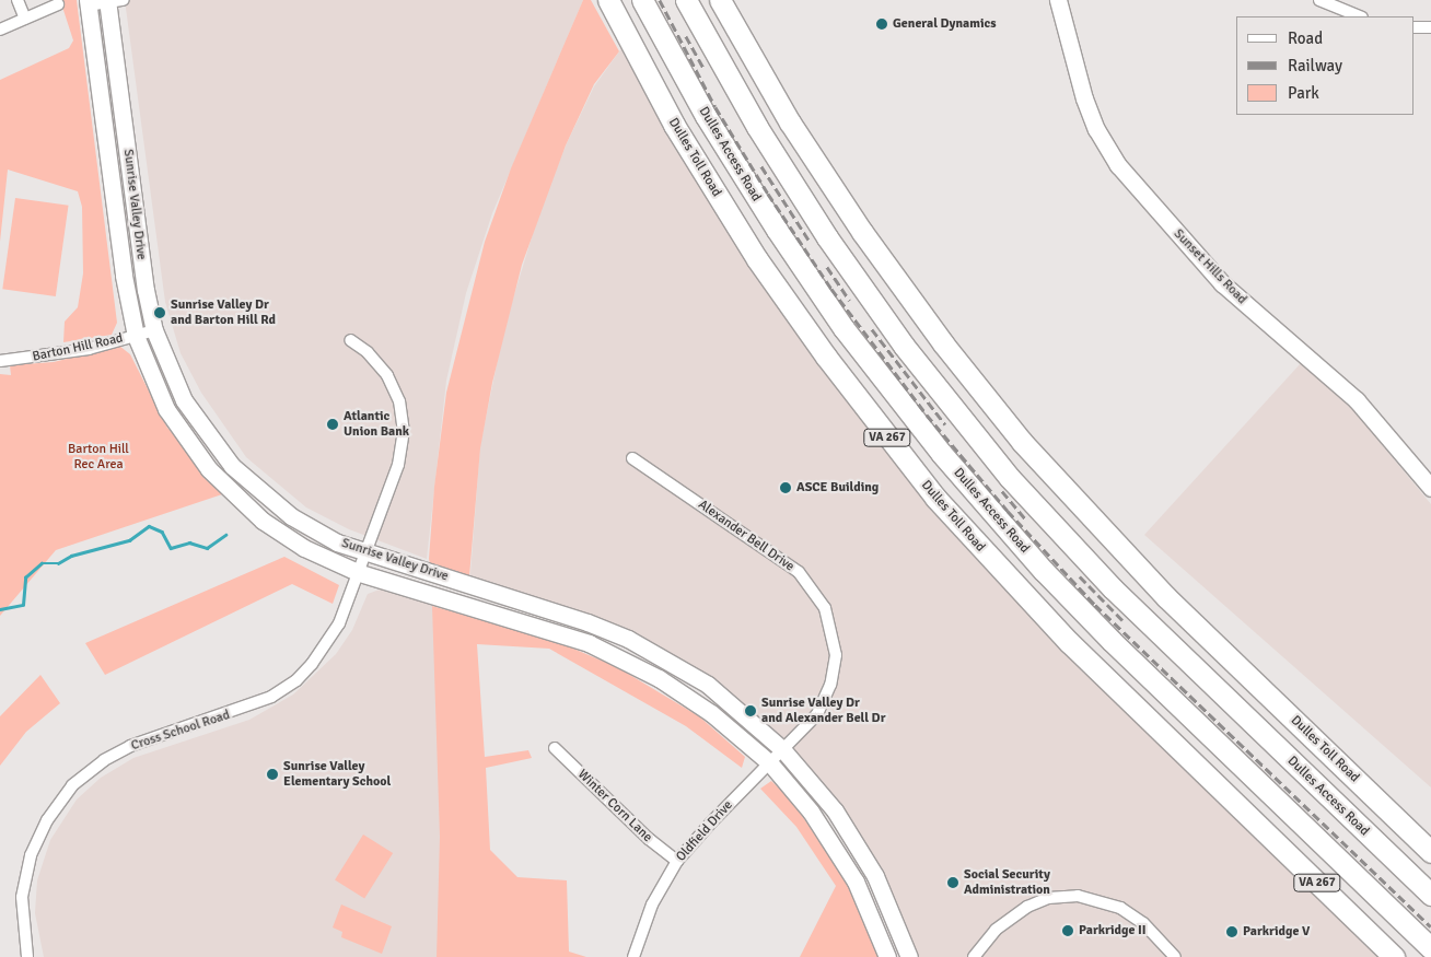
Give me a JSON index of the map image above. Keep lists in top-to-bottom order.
{
  "streets": {
    "highway": ["Dulles Access Road", "Dulles Toll Road", "VA 267"],
    "main road": ["Sunrise Valley Drive", "Sunset Hills Road"],
    "street": [
      "Barton Hill Road",
      "Alexander Bell Drive",
      "Cross School Road",
      "Winter Corn Lane",
      "Oldfield Drive"
    ]
  },
  "crossings": [
    ["Sunrise Valley Drive", "Barton Hill Road"],
    ["Sunrise Valley Drive", "Alexander Bell Drive"],
    ["Sunrise Valley Drive", "Cross School Road"],
    ["Sunrise Valley Drive", "Oldfield Drive"],
    ["Alexander Bell Drive", "Oldfield Drive"],
    ["Winter Corn Lane", "Oldfield Drive"]
  ],
  "parks": ["Barton Hill Rec Area"],
  "places": [
    "General Dynamics",
    "Sunrise Valley Dr and Barton Hill Rd",
    "Atlantic Union Bank",
    "ASCE Building",
    "Sunrise Valley Dr and Alexander Bell Dr",
    "Sunrise Valley Elementary School",
    "Social Security Administration",
    "Parkridge II",
    "Parkridge V"
  ],
  "legend": ["Road", "Railway", "Park"]
}
